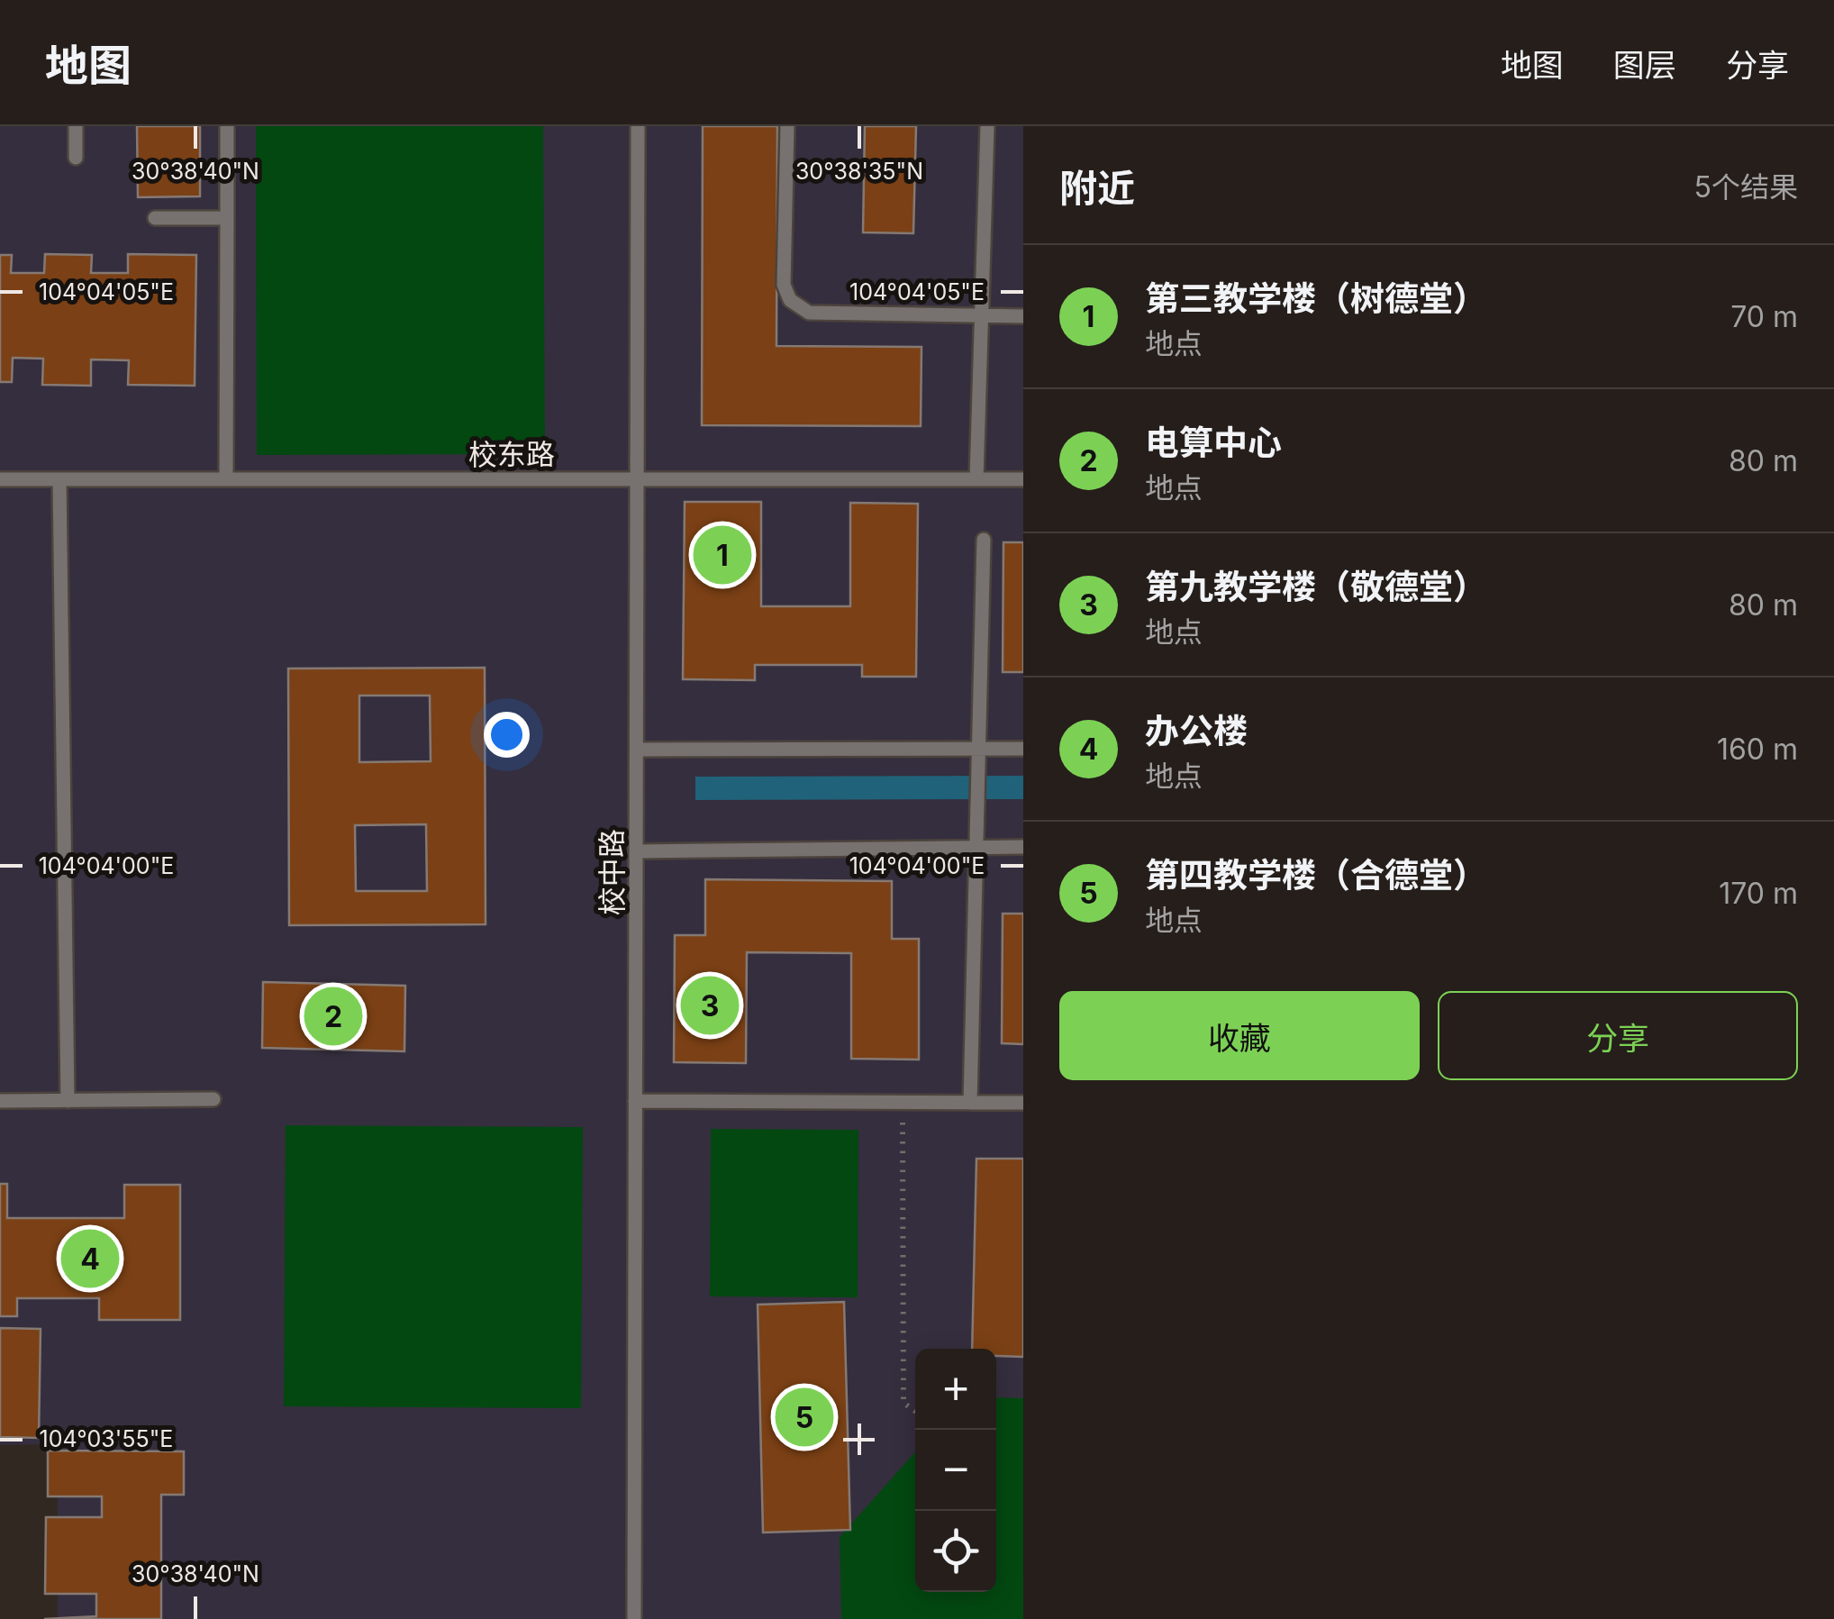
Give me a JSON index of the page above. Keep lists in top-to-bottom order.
{
  "streets": {
    "lane": ["校东路", "校中路"]
  },
  "crossings": [
    ["校东路", "校中路"]
  ],
  "page": {
    "header": "地图",
    "nav": ["地图", "图层", "分享"],
    "heading": ["附近", "5个结果"],
    "list": [
      {
        "mark": "1",
        "name": "第三教学楼（树德堂）",
        "note": "地点",
        "value": "70 m"
      },
      {
        "mark": "2",
        "name": "电算中心",
        "note": "地点",
        "value": "80 m"
      },
      {
        "mark": "3",
        "name": "第九教学楼（敬德堂）",
        "note": "地点",
        "value": "80 m"
      },
      {
        "mark": "4",
        "name": "办公楼",
        "note": "地点",
        "value": "160 m"
      },
      {
        "mark": "5",
        "name": "第四教学楼（合德堂）",
        "note": "地点",
        "value": "170 m"
      }
    ],
    "pins": [
      "1",
      "3",
      "2",
      "4",
      "5"
    ],
    "buttons": ["收藏", "分享"],
    "map_buttons": ["+", "−"]
  },
  "coordinates": [
    "30°38'40\"N",
    "30°38'35\"N",
    "104°04'05\"E",
    "104°04'00\"E",
    "104°03'55\"E"
  ]
}
